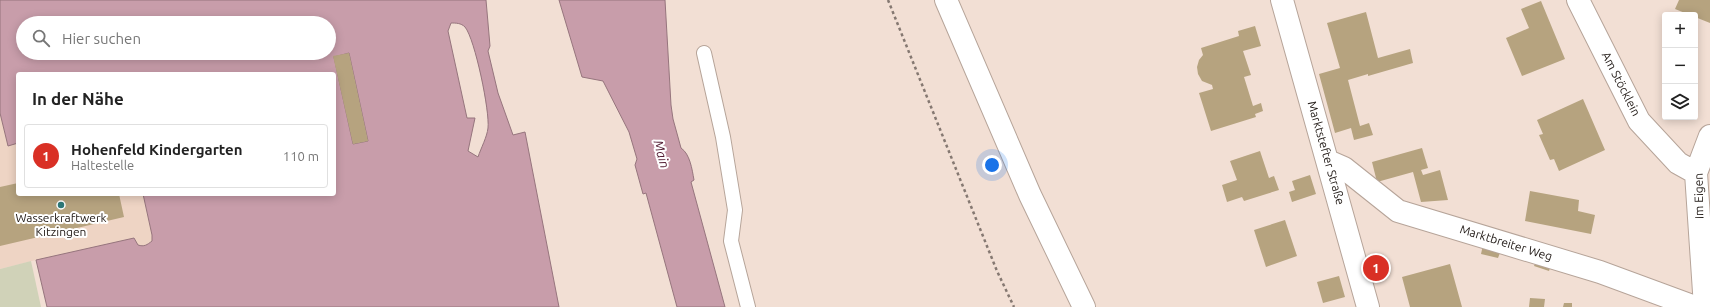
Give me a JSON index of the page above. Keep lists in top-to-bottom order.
{
  "streets": {
    "street": [
      "Am Stöcklein",
      "Marktstefter Straße",
      "Im Eigen",
      "Marktbreiter Weg"
    ]
  },
  "crossings": [
    ["Am Stöcklein", "Im Eigen"],
    ["Marktstefter Straße", "Marktbreiter Weg"]
  ],
  "water": ["Main"],
  "places": ["Wasserkraftwerk Kitzingen"],
  "page": {
    "map_buttons": ["+", "−"],
    "search": "Hier suchen",
    "heading": "In der Nähe",
    "list": [
      {
        "mark": "1",
        "name": "Hohenfeld Kindergarten",
        "note": "Haltestelle",
        "value": "110 m"
      }
    ],
    "pins": "1"
  }
}
